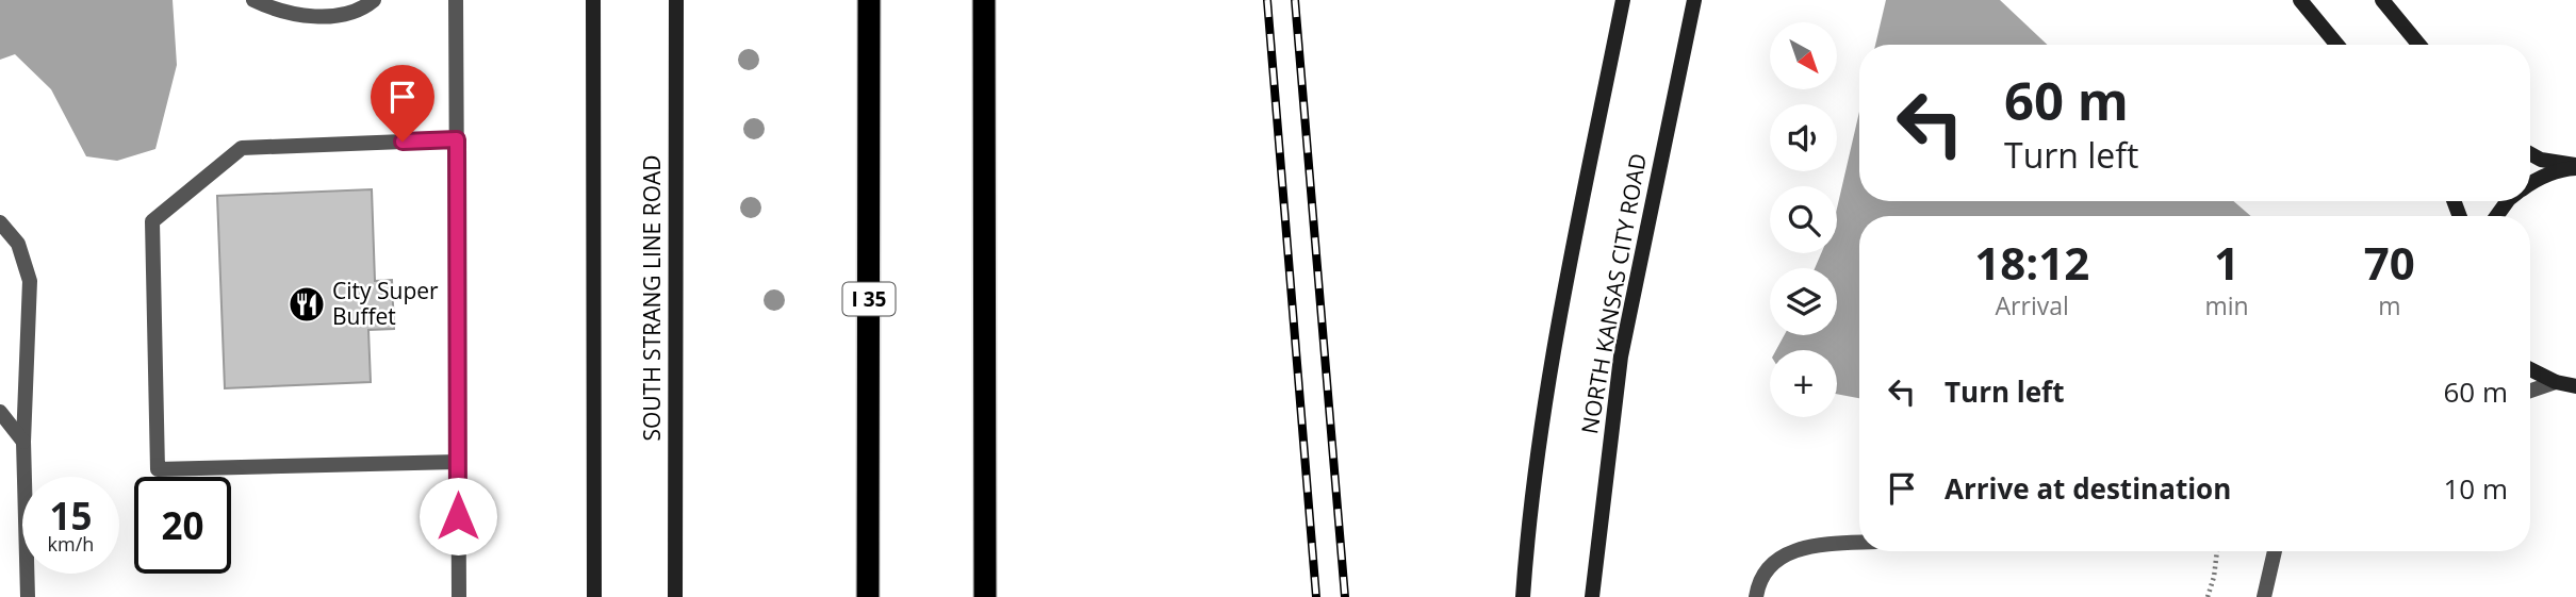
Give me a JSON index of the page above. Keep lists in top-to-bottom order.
{
  "streets": {
    "highway": ["I 35"],
    "main road": ["NORTH KANSAS CITY ROAD", "SOUTH STRANG LINE ROAD"]
  },
  "places": {
    "restaurant": ["City Super Buffet"]
  },
  "north": "bottom right",
  "page": {
    "map_buttons": "+",
    "turn": ["60 m", "Turn left"],
    "eta": [
      "18:12",
      "Arrival",
      "1",
      "min",
      "70",
      "m"
    ],
    "list": [
      {
        "name": "Turn left",
        "value": "60 m"
      },
      {
        "name": "Arrive at destination",
        "value": "10 m"
      }
    ],
    "speed": "15 km/h",
    "limit": "20"
  }
}
